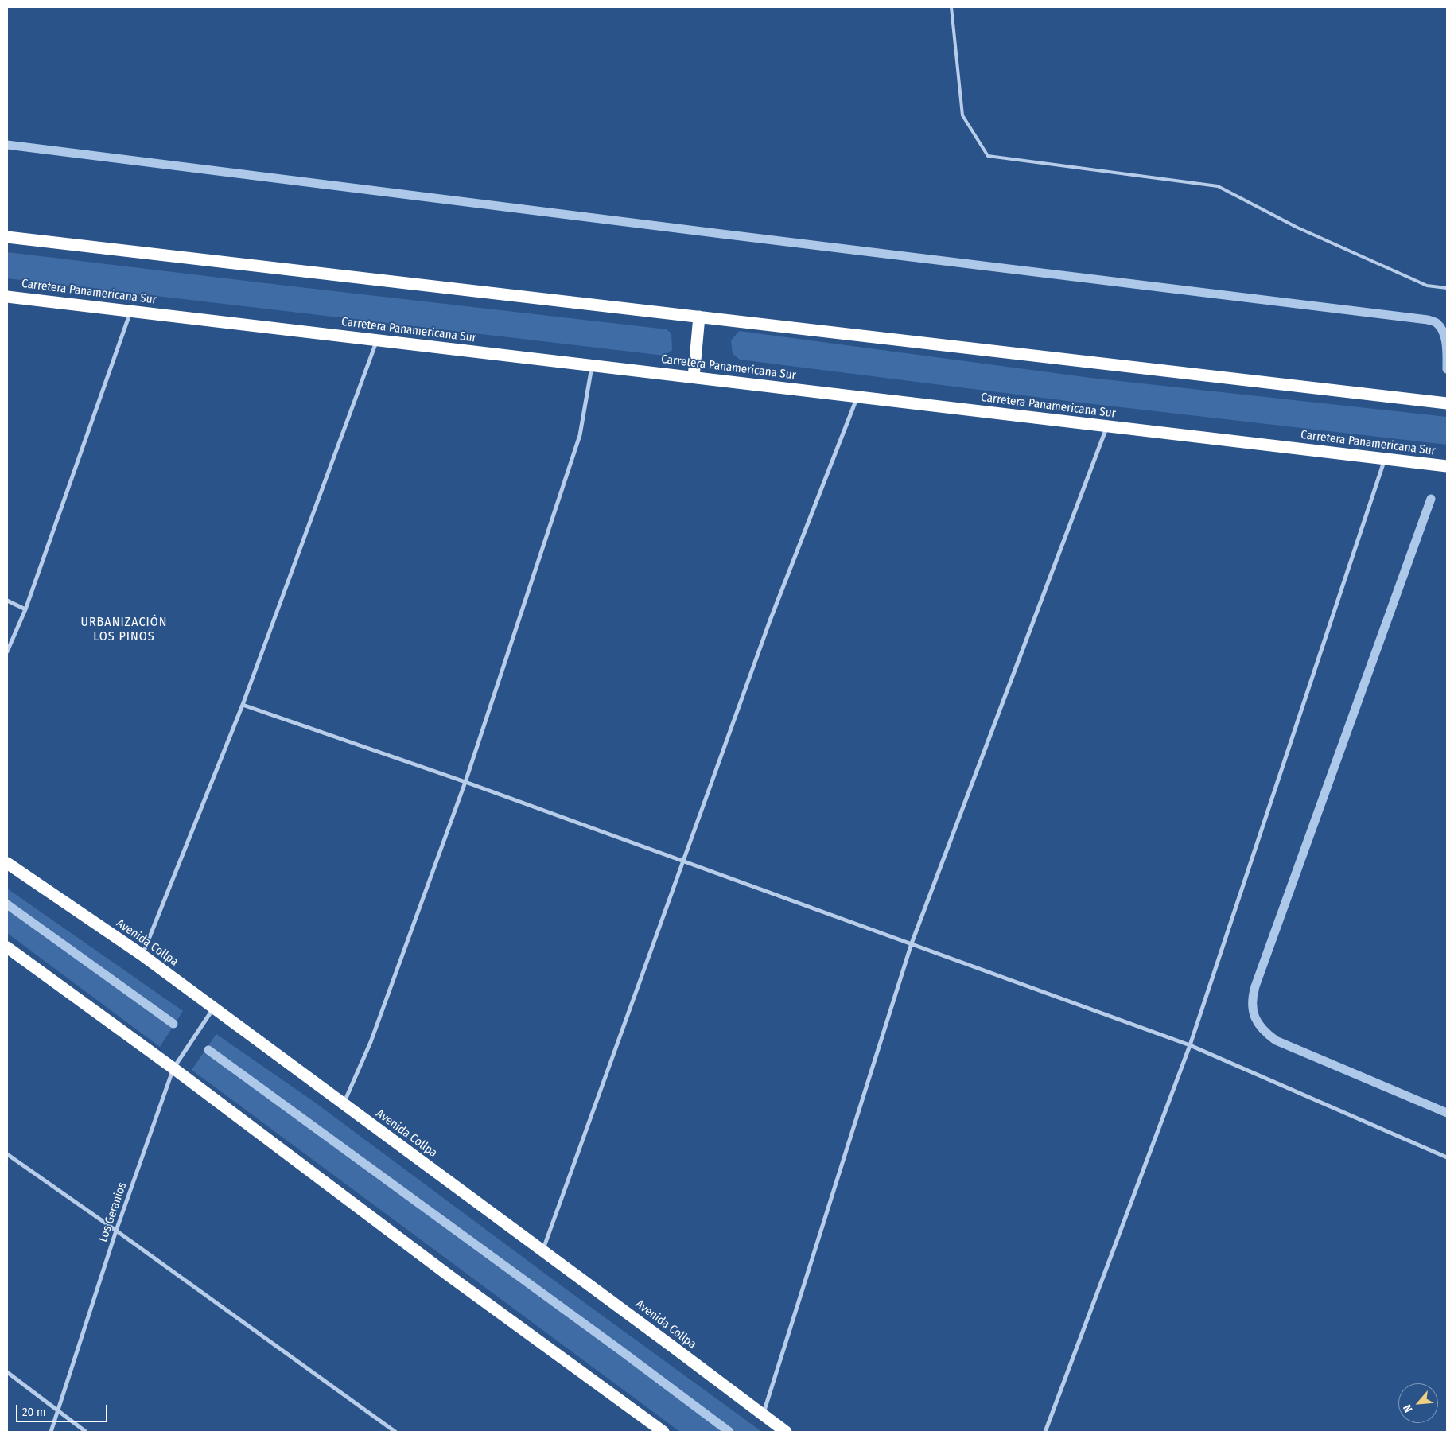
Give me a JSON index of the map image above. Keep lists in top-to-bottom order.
{
  "streets": {
    "highway": ["Carretera Panamericana Sur", "Avenida Collpa"],
    "street": ["Los Geranios"]
  },
  "crossings": [
    ["Avenida Collpa", "Los Geranios"]
  ],
  "districts": ["URBANIZACIÓN LOS PINOS"],
  "scale_bar": "20 m",
  "north": "bottom left"
}
